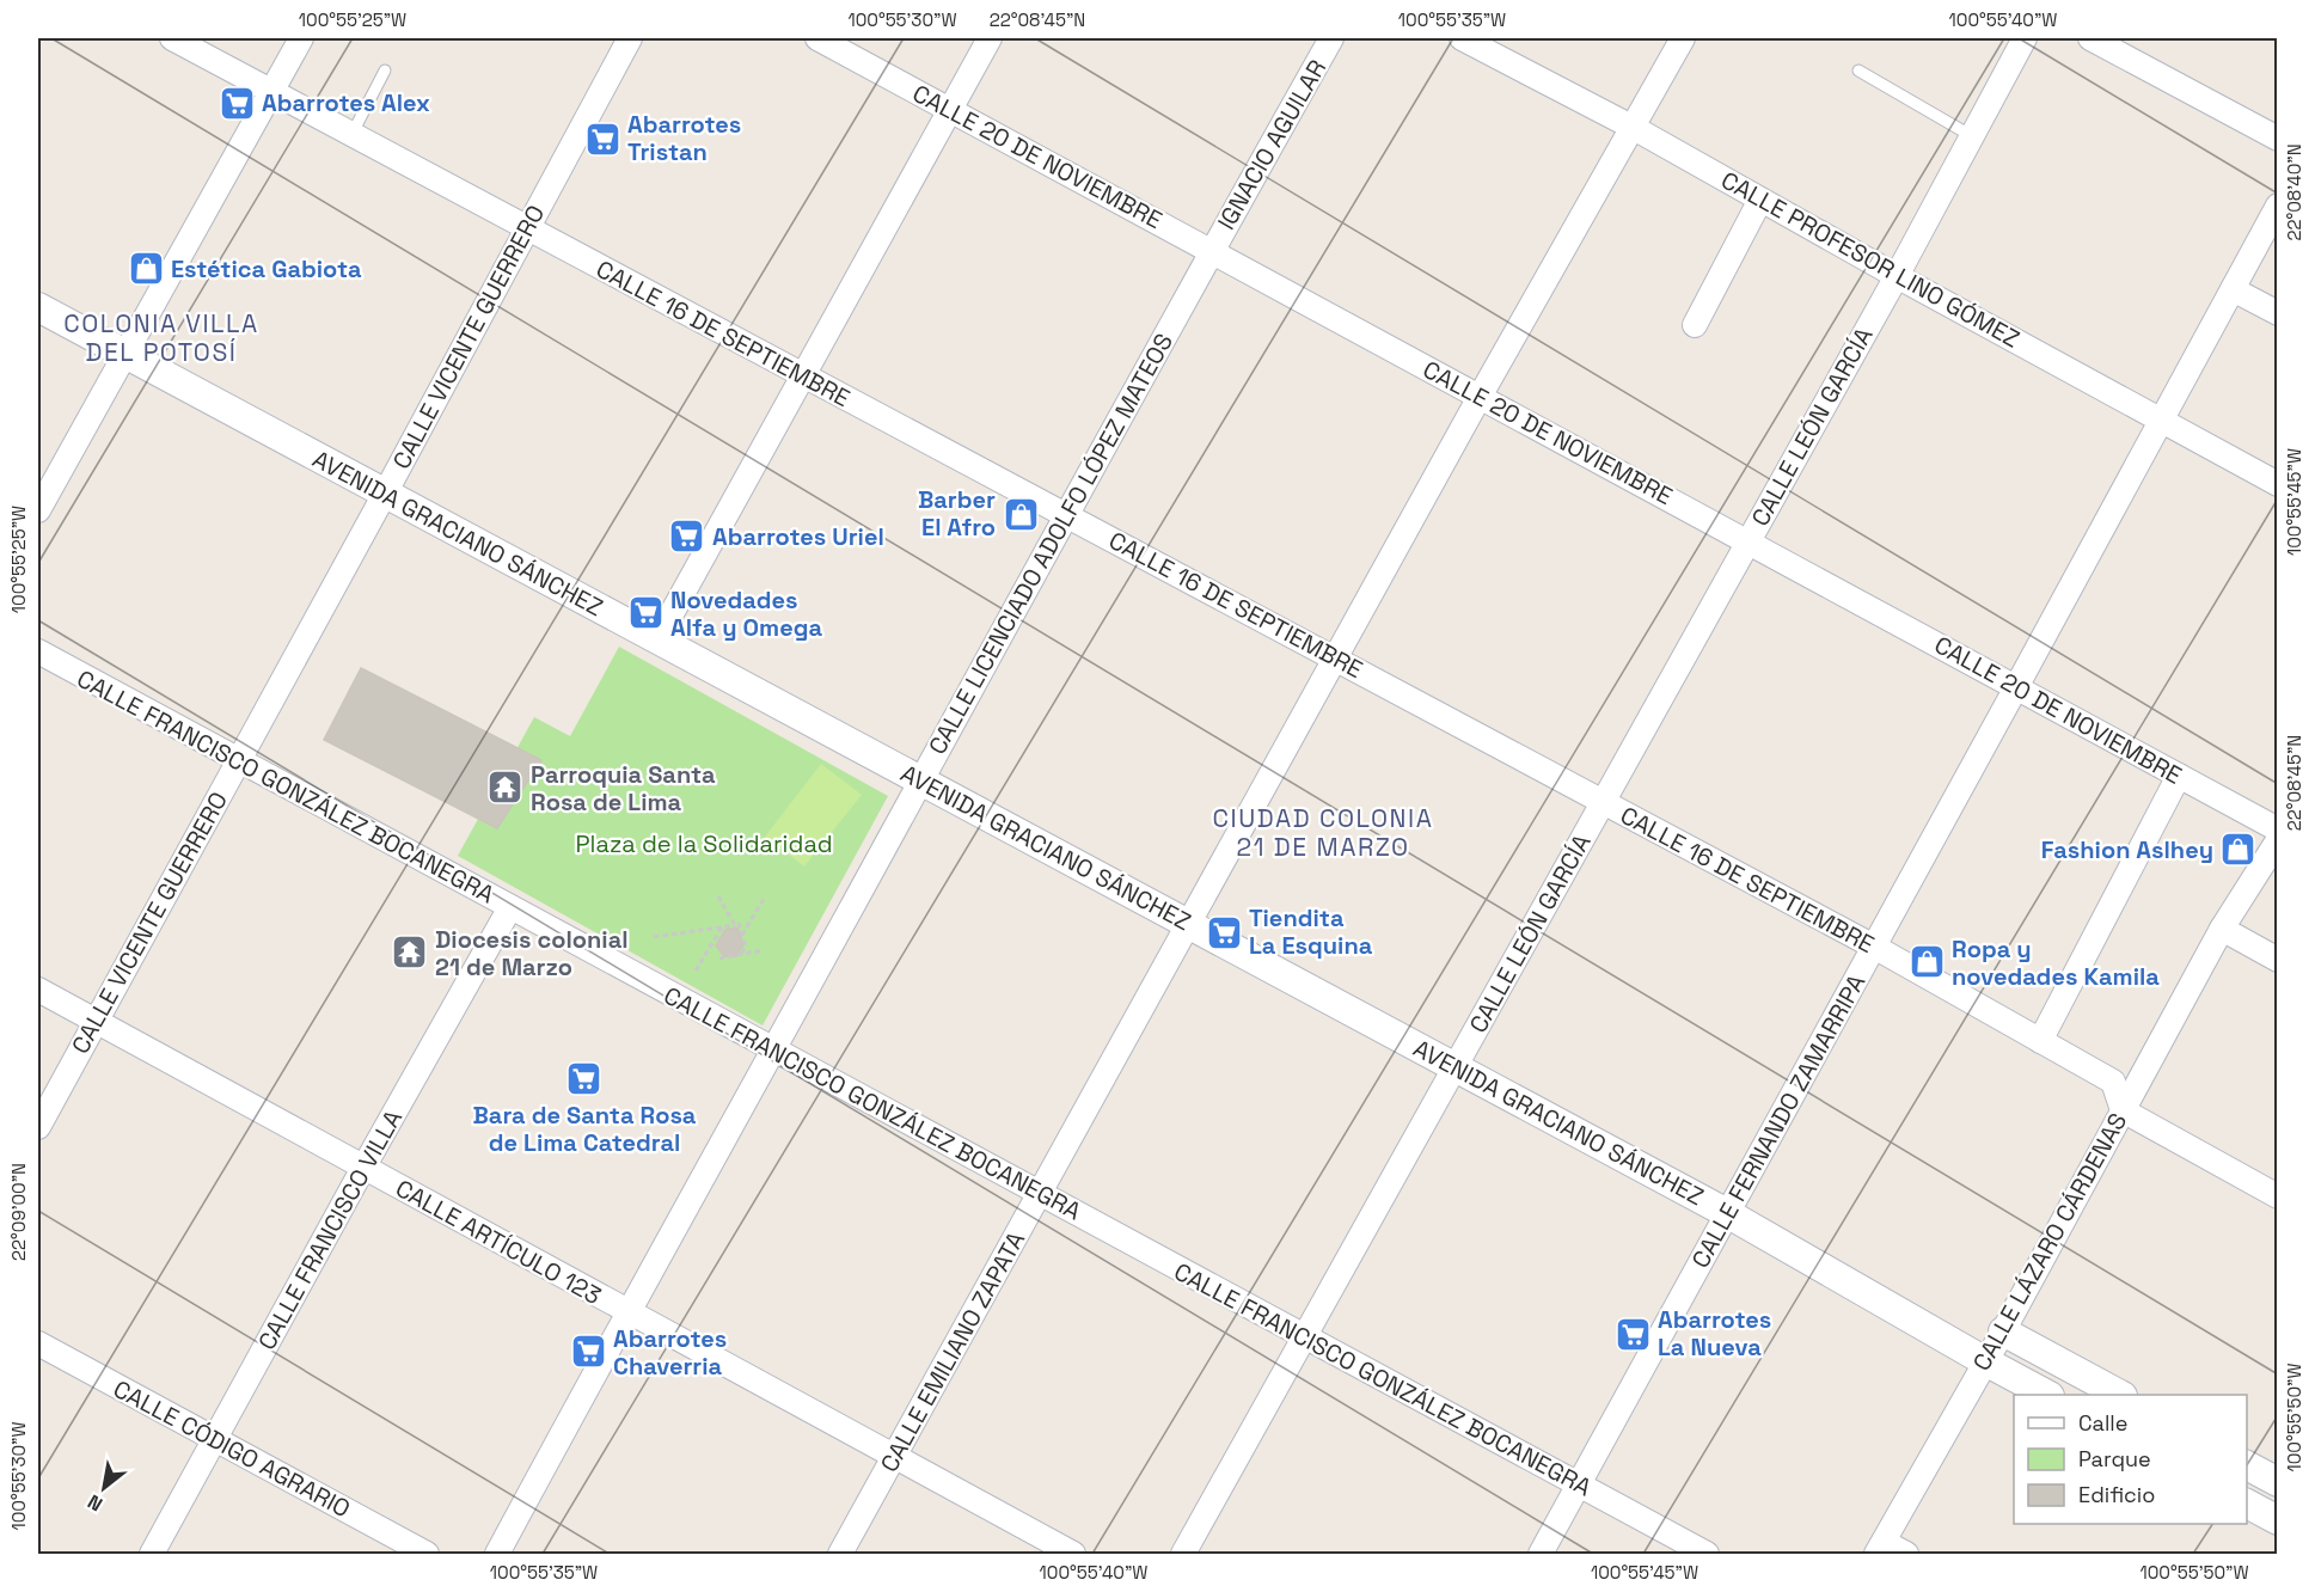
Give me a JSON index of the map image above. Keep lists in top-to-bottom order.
{
  "streets": {
    "street": [
      "IGNACIO AGUILAR",
      "CALLE 20 DE NOVIEMBRE",
      "CALLE PROFESOR LINO GÓMEZ",
      "CALLE 16 DE SEPTIEMBRE",
      "CALLE VICENTE GUERRERO",
      "CALLE LEÓN GARCÍA",
      "AVENIDA GRACIANO SÁNCHEZ",
      "CALLE LICENCIADO ADOLFO LÓPEZ MATEOS",
      "CALLE FRANCISCO GONZÁLEZ BOCANEGRA",
      "CALLE FERNANDO ZAMARRIPA",
      "CALLE FRANCISCO VILLA",
      "CALLE ARTÍCULO 123",
      "CALLE LÁZARO CÁRDENAS",
      "CALLE EMILIANO ZAPATA",
      "CALLE CÓDIGO AGRARIO"
    ]
  },
  "crossings": [
    ["IGNACIO AGUILAR", "CALLE 20 DE NOVIEMBRE"],
    ["IGNACIO AGUILAR", "CALLE LICENCIADO ADOLFO LÓPEZ MATEOS"],
    ["CALLE 20 DE NOVIEMBRE", "CALLE LEÓN GARCÍA"],
    ["CALLE 20 DE NOVIEMBRE", "CALLE LICENCIADO ADOLFO LÓPEZ MATEOS"],
    ["CALLE 20 DE NOVIEMBRE", "CALLE FERNANDO ZAMARRIPA"],
    ["CALLE 20 DE NOVIEMBRE", "CALLE EMILIANO ZAPATA"],
    ["CALLE PROFESOR LINO GÓMEZ", "CALLE LEÓN GARCÍA"],
    ["CALLE PROFESOR LINO GÓMEZ", "CALLE FERNANDO ZAMARRIPA"],
    ["CALLE PROFESOR LINO GÓMEZ", "CALLE EMILIANO ZAPATA"],
    ["CALLE 16 DE SEPTIEMBRE", "CALLE VICENTE GUERRERO"],
    ["CALLE 16 DE SEPTIEMBRE", "CALLE LEÓN GARCÍA"],
    ["CALLE 16 DE SEPTIEMBRE", "CALLE LICENCIADO ADOLFO LÓPEZ MATEOS"],
    ["CALLE 16 DE SEPTIEMBRE", "CALLE FERNANDO ZAMARRIPA"],
    ["CALLE 16 DE SEPTIEMBRE", "CALLE LÁZARO CÁRDENAS"],
    ["CALLE 16 DE SEPTIEMBRE", "CALLE EMILIANO ZAPATA"],
    ["CALLE VICENTE GUERRERO", "AVENIDA GRACIANO SÁNCHEZ"],
    ["CALLE VICENTE GUERRERO", "CALLE FRANCISCO GONZÁLEZ BOCANEGRA"],
    ["CALLE VICENTE GUERRERO", "CALLE ARTÍCULO 123"],
    ["CALLE LEÓN GARCÍA", "AVENIDA GRACIANO SÁNCHEZ"],
    ["CALLE LEÓN GARCÍA", "CALLE FRANCISCO GONZÁLEZ BOCANEGRA"],
    ["AVENIDA GRACIANO SÁNCHEZ", "CALLE LICENCIADO ADOLFO LÓPEZ MATEOS"],
    ["AVENIDA GRACIANO SÁNCHEZ", "CALLE FERNANDO ZAMARRIPA"],
    ["AVENIDA GRACIANO SÁNCHEZ", "CALLE LÁZARO CÁRDENAS"],
    ["AVENIDA GRACIANO SÁNCHEZ", "CALLE EMILIANO ZAPATA"],
    ["CALLE LICENCIADO ADOLFO LÓPEZ MATEOS", "CALLE FRANCISCO GONZÁLEZ BOCANEGRA"],
    ["CALLE LICENCIADO ADOLFO LÓPEZ MATEOS", "CALLE ARTÍCULO 123"],
    ["CALLE FRANCISCO GONZÁLEZ BOCANEGRA", "CALLE FERNANDO ZAMARRIPA"],
    ["CALLE FRANCISCO GONZÁLEZ BOCANEGRA", "CALLE FRANCISCO VILLA"],
    ["CALLE FRANCISCO GONZÁLEZ BOCANEGRA", "CALLE EMILIANO ZAPATA"],
    ["CALLE FRANCISCO VILLA", "CALLE ARTÍCULO 123"],
    ["CALLE FRANCISCO VILLA", "CALLE CÓDIGO AGRARIO"],
    ["CALLE ARTÍCULO 123", "CALLE EMILIANO ZAPATA"]
  ],
  "districts": ["COLONIA VILLA DEL POTOSÍ", "CIUDAD COLONIA 21 DE MARZO"],
  "parks": ["Plaza de la Solidaridad"],
  "places": {
    "supermarket": [
      "Abarrotes Alex",
      "Abarrotes Tristan",
      "Abarrotes Uriel",
      "Novedades Alfa y Omega",
      "Tiendita La Esquina",
      "Bara de Santa Rosa de Lima Catedral",
      "Abarrotes La Nueva",
      "Abarrotes Chaverria"
    ],
    "shop": [
      "Estética Gabiota",
      "Barber El Afro",
      "Fashion Aslhey",
      "Ropa y novedades Kamila"
    ],
    "temple": ["Parroquia Santa Rosa de Lima", "Diocesis colonial 21 de Marzo"]
  },
  "legend": ["Calle", "Parque", "Edificio"],
  "north": "bottom left",
  "coordinates": [
    "100°55'25\"W",
    "100°55'30\"W",
    "22°08'45\"N",
    "100°55'35\"W",
    "100°55'40\"W",
    "22°08'40\"N",
    "100°55'45\"W",
    "22°09'00\"N",
    "100°55'50\"W"
  ]
}
